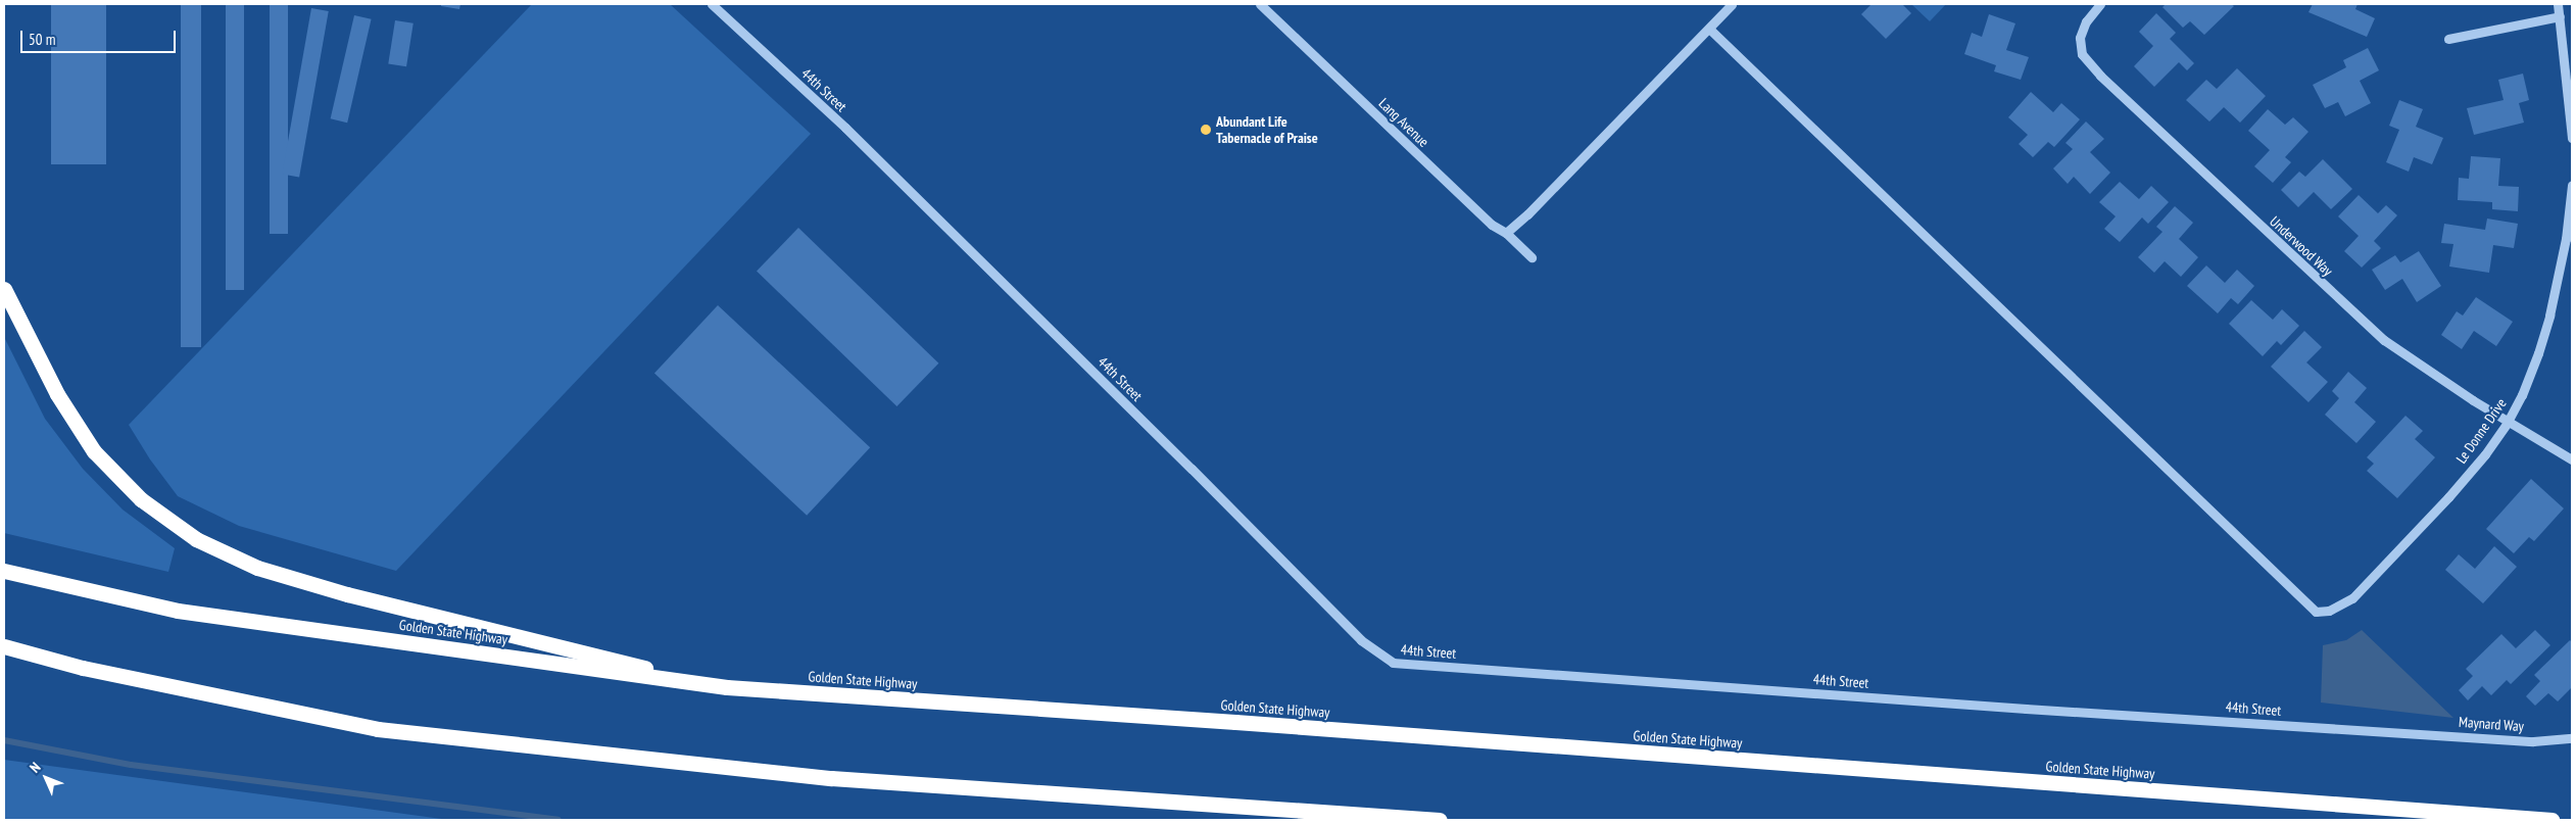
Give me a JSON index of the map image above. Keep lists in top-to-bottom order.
{
  "streets": {
    "highway": ["Golden State Highway"],
    "street": [
      "44th Street",
      "Lang Avenue",
      "Underwood Way",
      "Le Donne Drive",
      "Maynard Way"
    ]
  },
  "crossings": [
    ["44th Street", "Maynard Way"],
    ["Underwood Way", "Le Donne Drive"]
  ],
  "places": ["Abundant Life Tabernacle of Praise"],
  "scale_bar": "50 m",
  "north": "top left"
}
